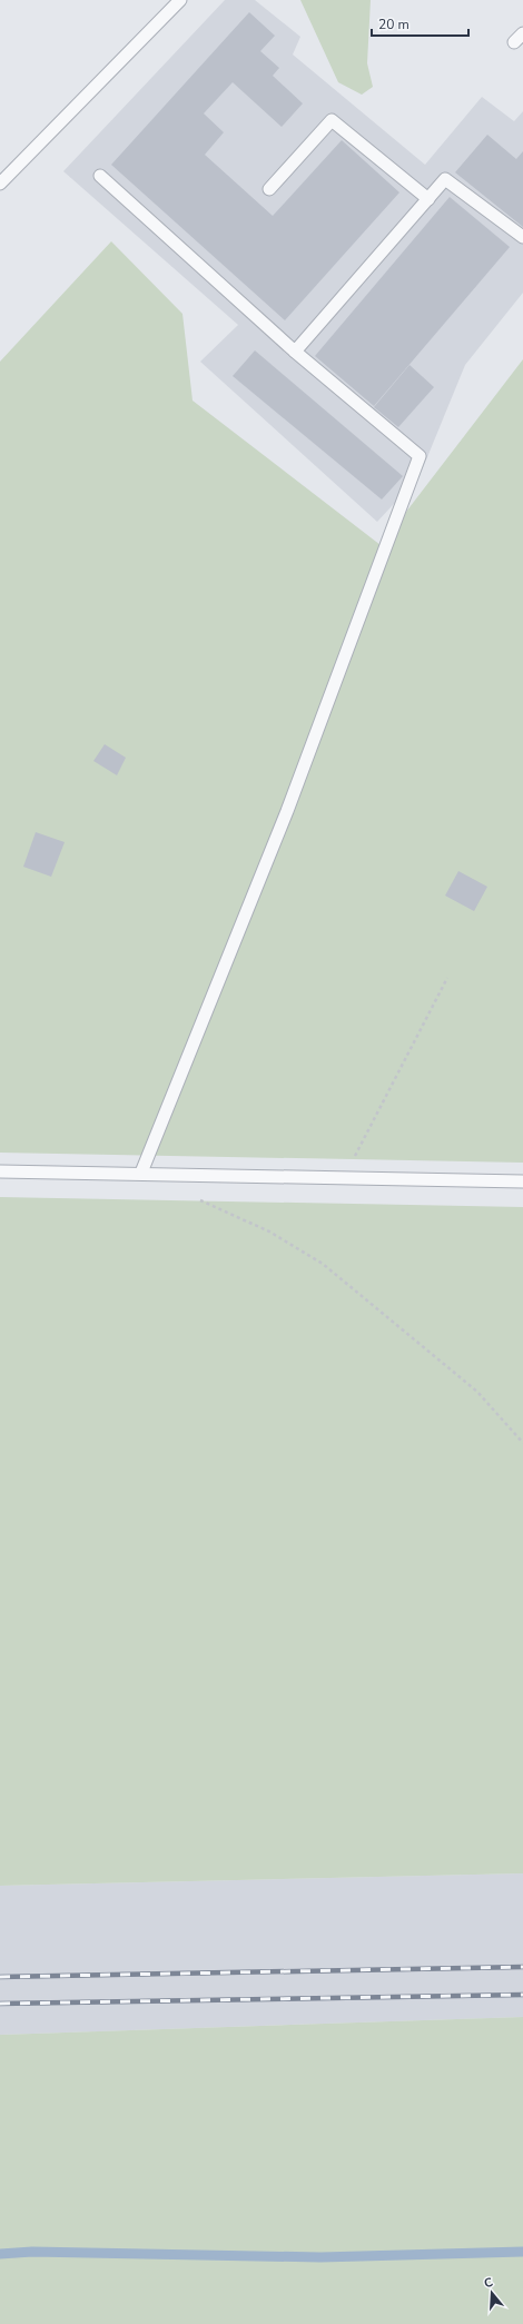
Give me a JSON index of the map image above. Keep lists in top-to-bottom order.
{
  "scale_bar": "20 m",
  "north": "top"
}
